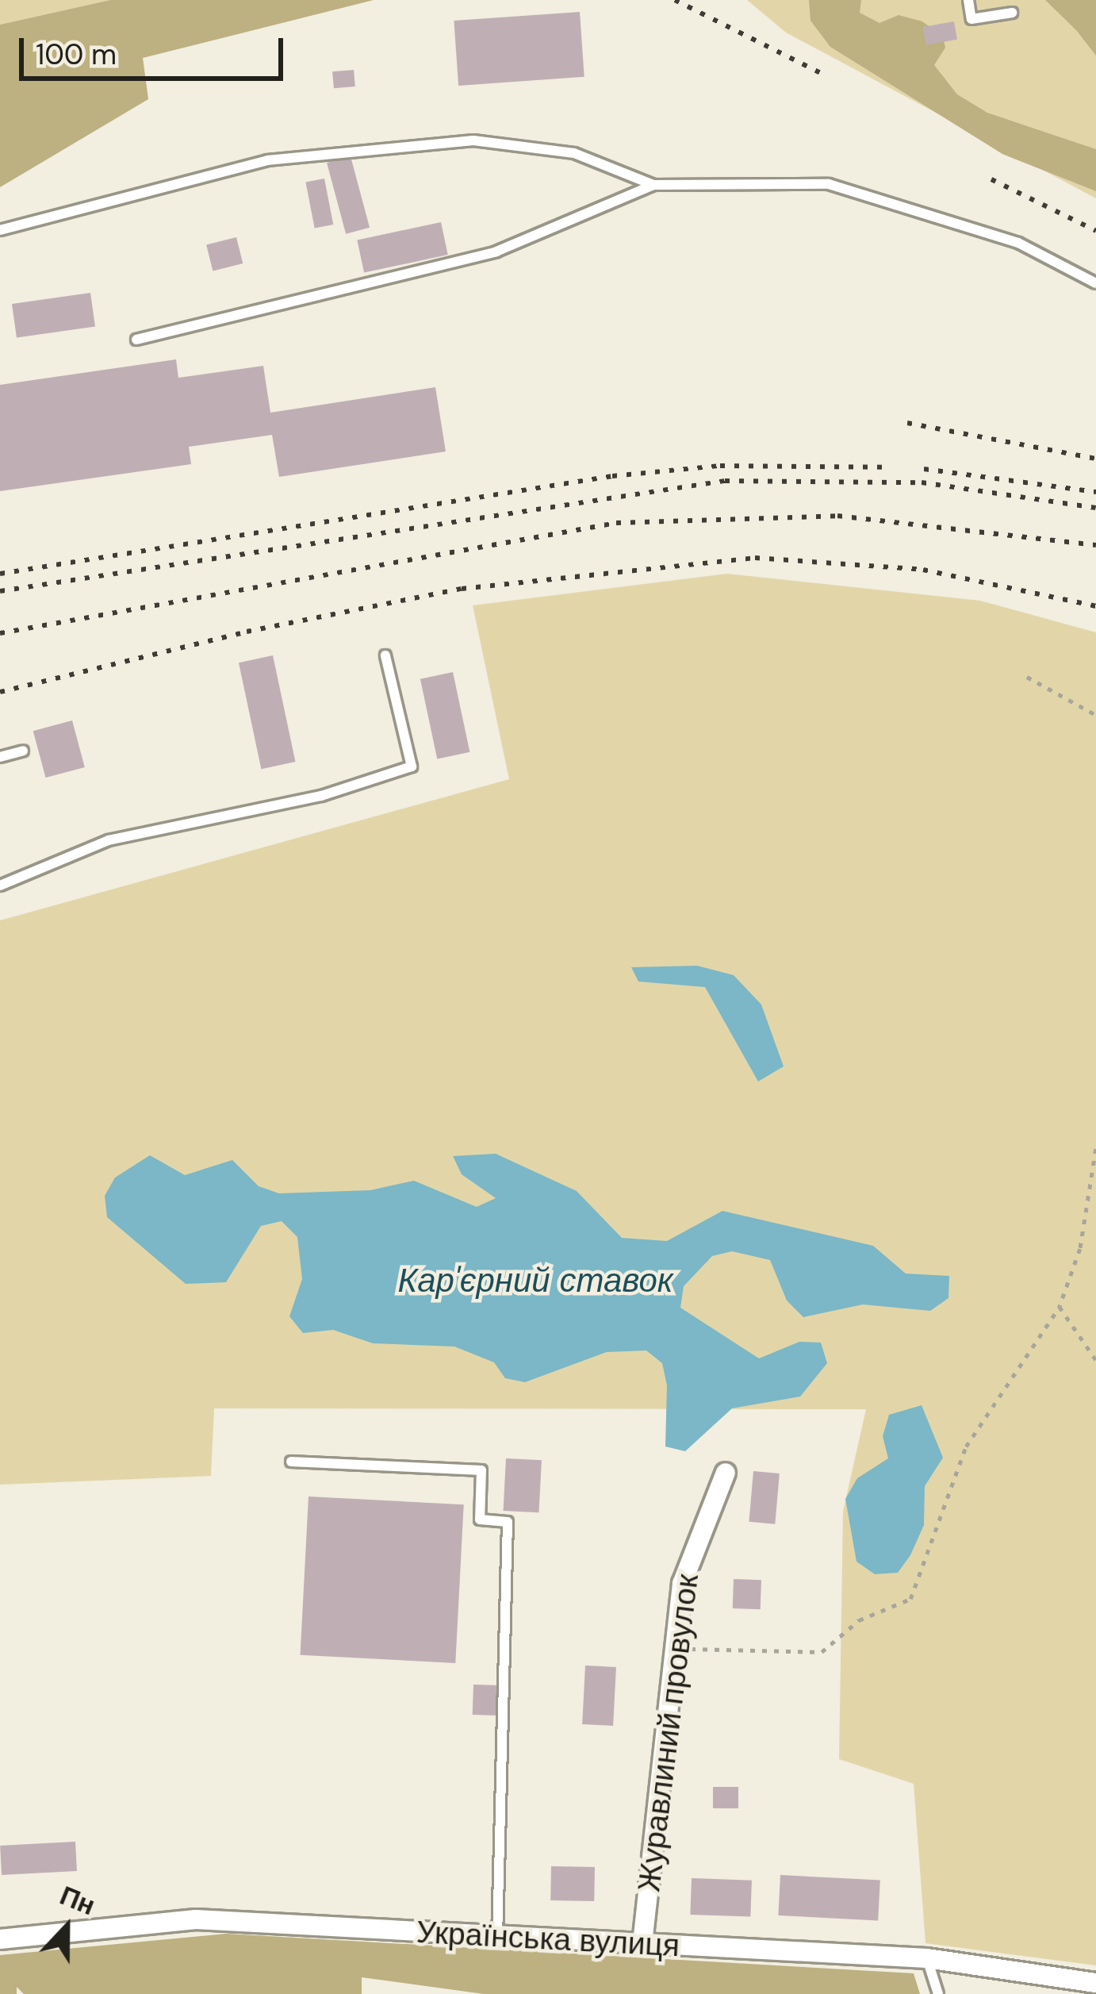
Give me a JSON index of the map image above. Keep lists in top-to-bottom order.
{
  "streets": {
    "street": ["Журавлиний провулок", "Українська вулиця"]
  },
  "crossings": [
    ["Журавлиний провулок", "Українська вулиця"]
  ],
  "water": ["Кар'єрний ставок"],
  "scale_bar": "100 m",
  "north": "top"
}
